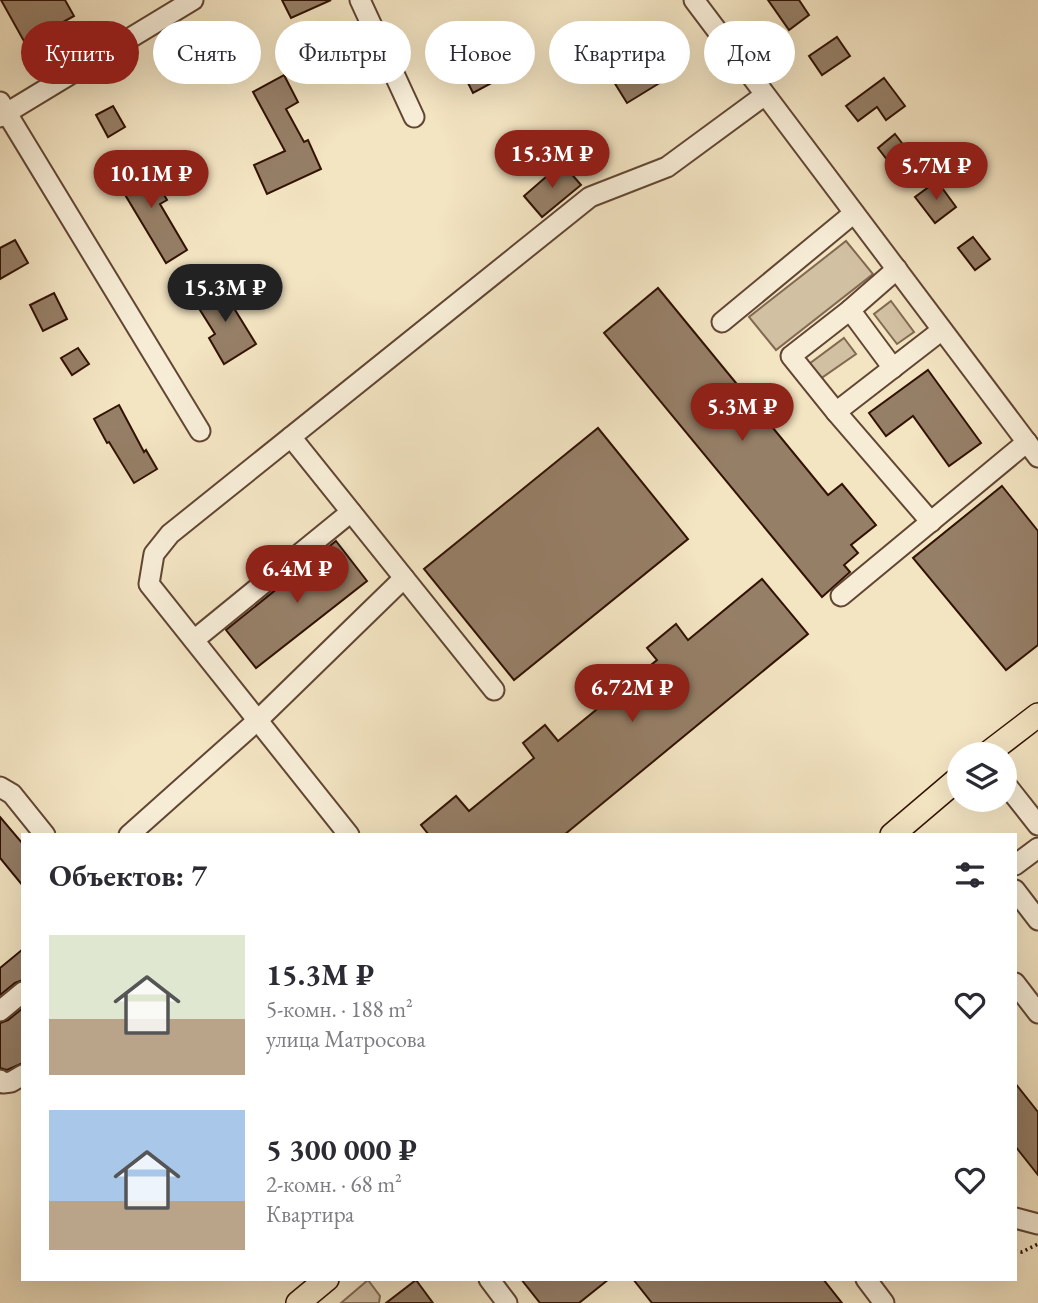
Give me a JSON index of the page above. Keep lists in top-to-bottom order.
{
  "page": {
    "chip": [
      "Купить",
      "Снять",
      "Фильтры",
      "Новое",
      "Квартира",
      "Дом"
    ],
    "price": [
      "15.3M ₽",
      "5.7M ₽",
      "10.1M ₽",
      "15.3M ₽",
      "5.3M ₽",
      "6.4M ₽",
      "6.72M ₽"
    ],
    "heading": "Объектов: 7",
    "list": [
      {
        "name": "15.3M ₽",
        "note": "5-комн. · 188 m² · улица Матросова"
      },
      {
        "name": "5 300 000 ₽",
        "note": "2-комн. · 68 m² · Квартира"
      }
    ]
  }
}
